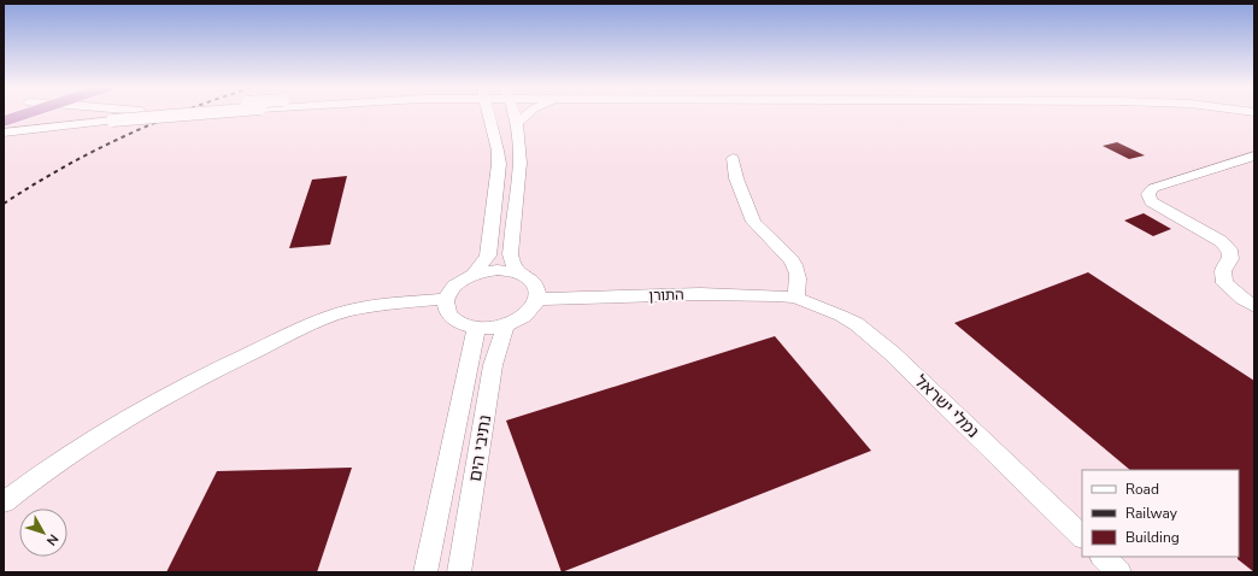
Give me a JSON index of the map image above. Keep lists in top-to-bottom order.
{
  "streets": {
    "street": ["התורן", "נמלי ישראל", "נתיבי הים"]
  },
  "crossings": [
    ["התורן", "נמלי ישראל"],
    ["התורן", "נתיבי הים"]
  ],
  "legend": ["Road", "Railway", "Building"],
  "north": "bottom right"
}
